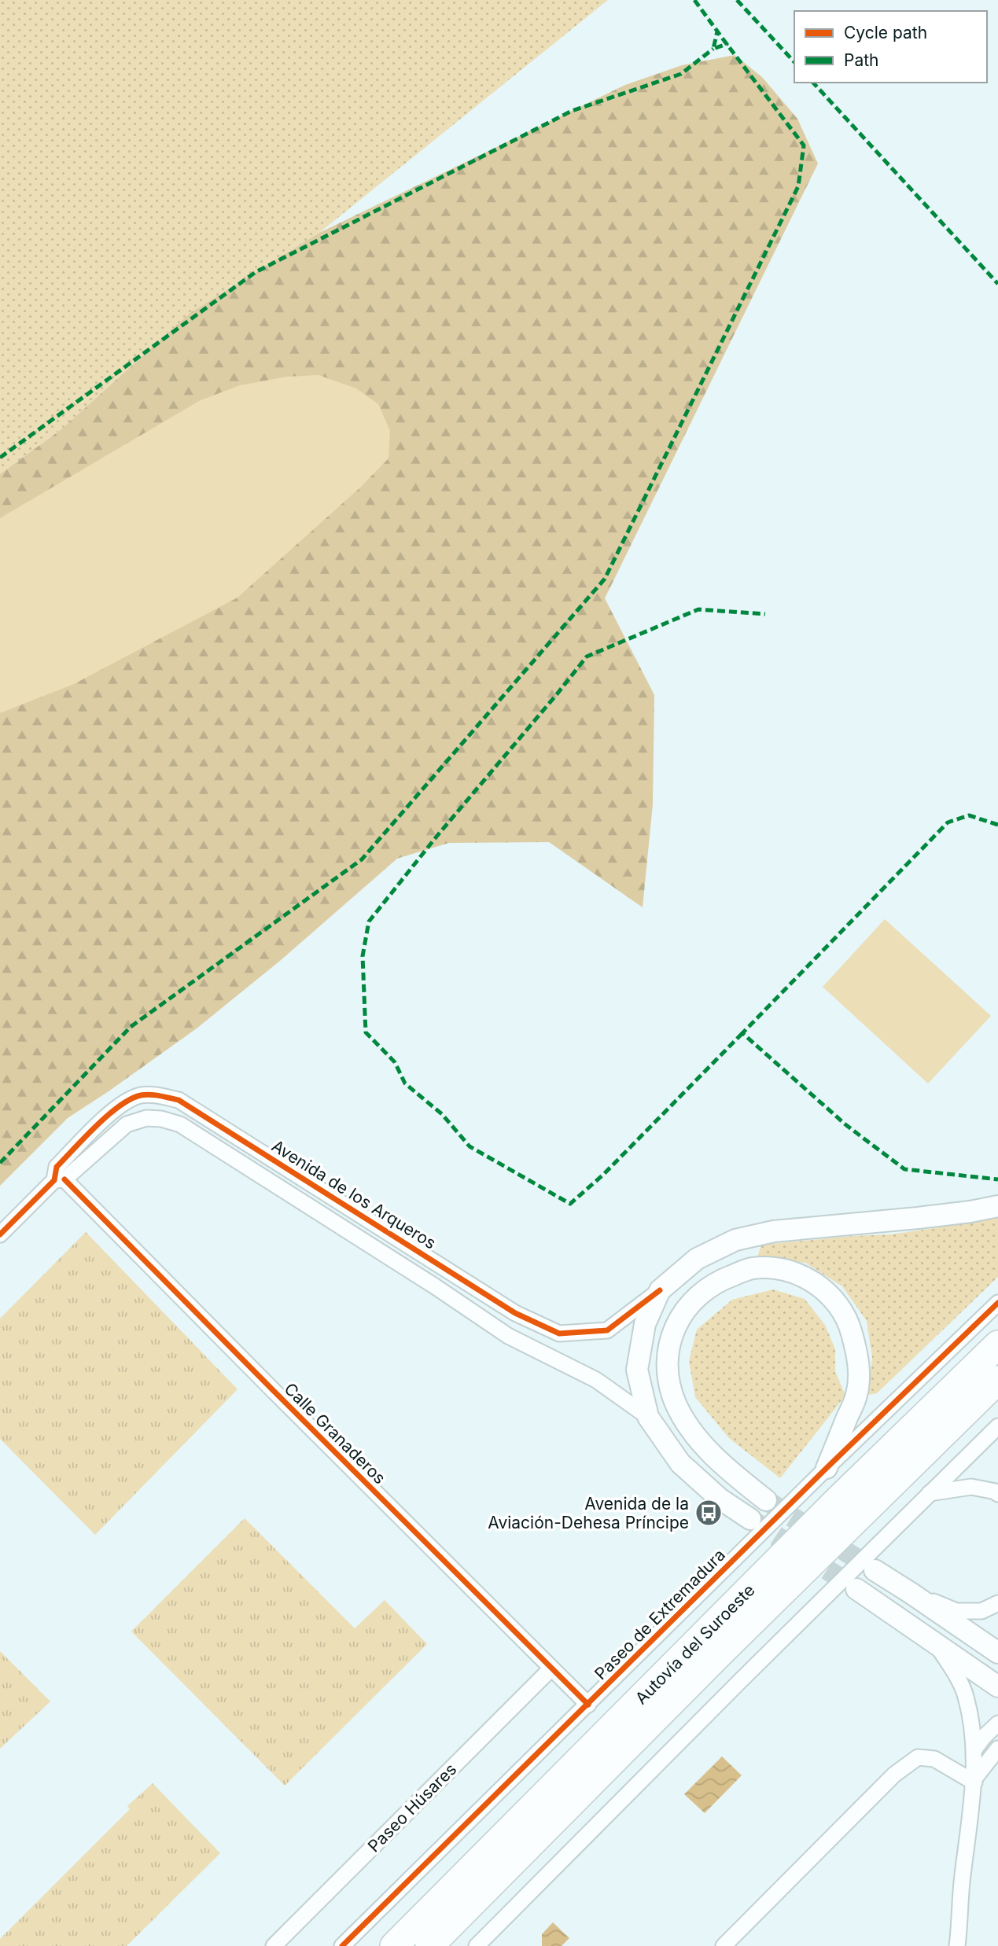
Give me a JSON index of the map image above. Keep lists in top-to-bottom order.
{
  "streets": {
    "highway": ["Autovía del Suroeste"],
    "street": [
      "Avenida de los Arqueros",
      "Calle Granaderos",
      "Paseo de Extremadura",
      "Paseo Húsares"
    ]
  },
  "crossings": [
    ["Avenida de los Arqueros", "Calle Granaderos"],
    ["Calle Granaderos", "Paseo de Extremadura"],
    ["Calle Granaderos", "Paseo Húsares"]
  ],
  "places": {
    "bus stop": ["Avenida de la Aviación-Dehesa Príncipe"]
  },
  "legend": ["Cycle path", "Path"]
}
